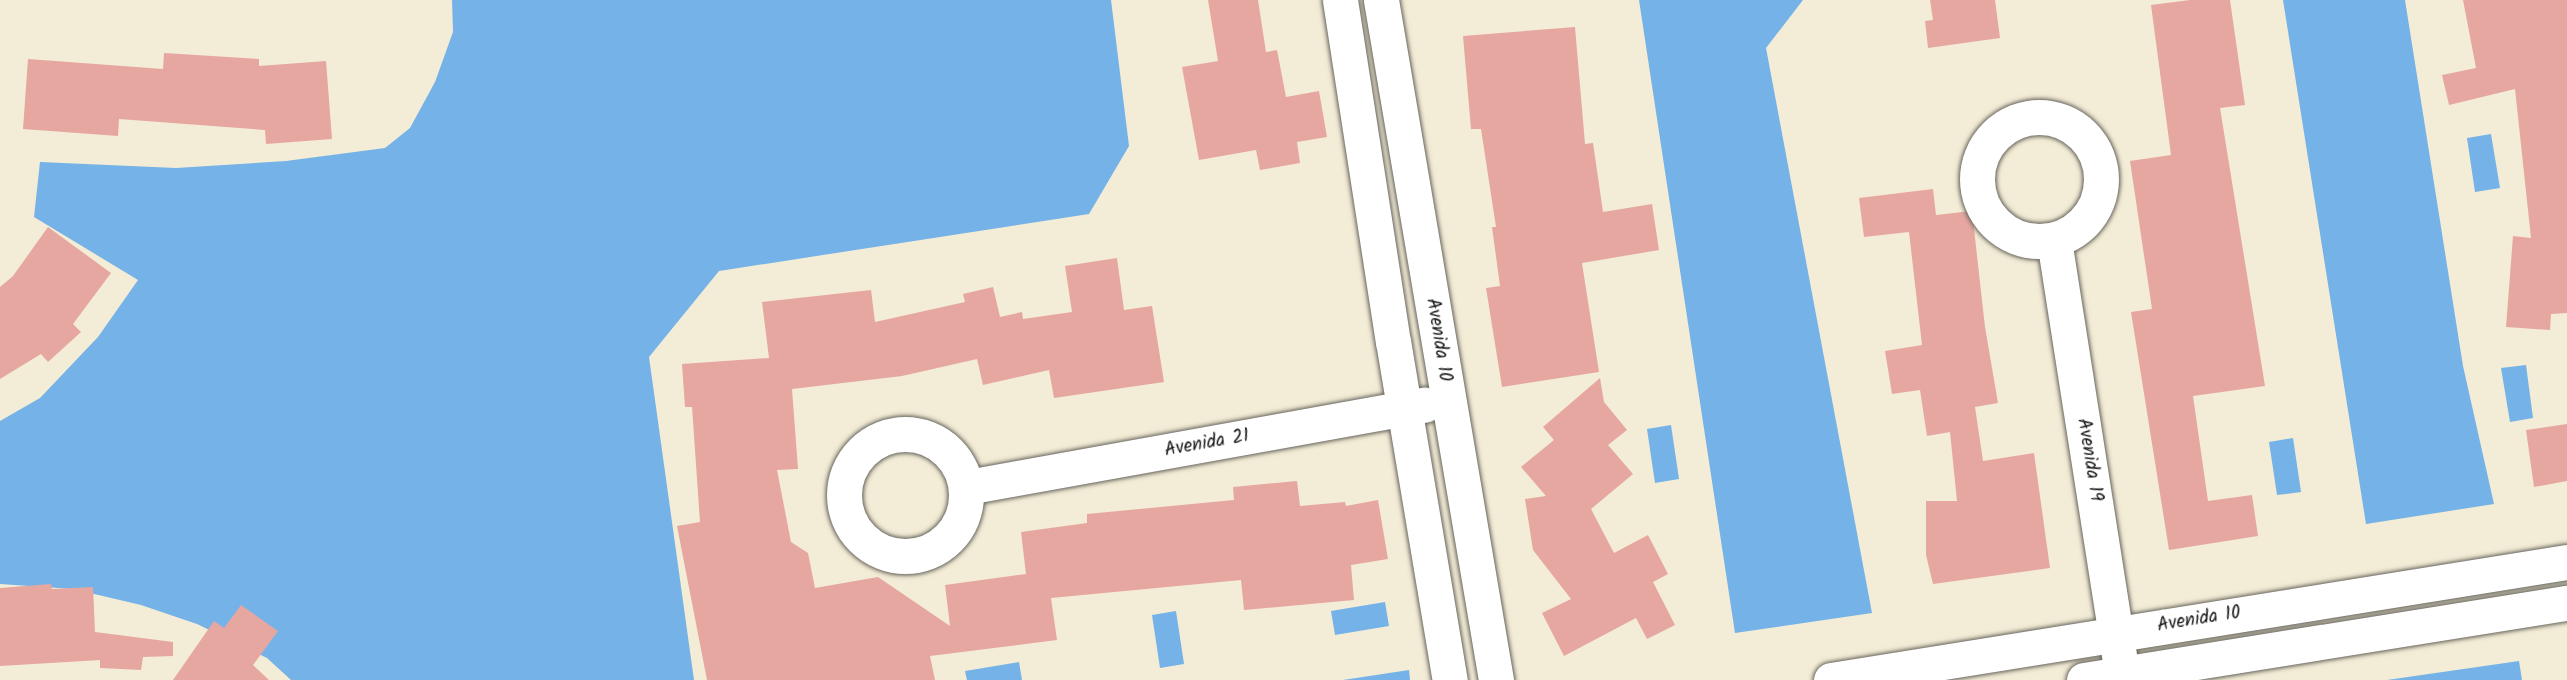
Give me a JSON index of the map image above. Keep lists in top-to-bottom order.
{
  "streets": {
    "street": ["Avenida 10", "Avenida 21", "Avenida 19"]
  },
  "crossings": [
    ["Avenida 10", "Avenida 21"],
    ["Avenida 10", "Avenida 19"]
  ]
}
